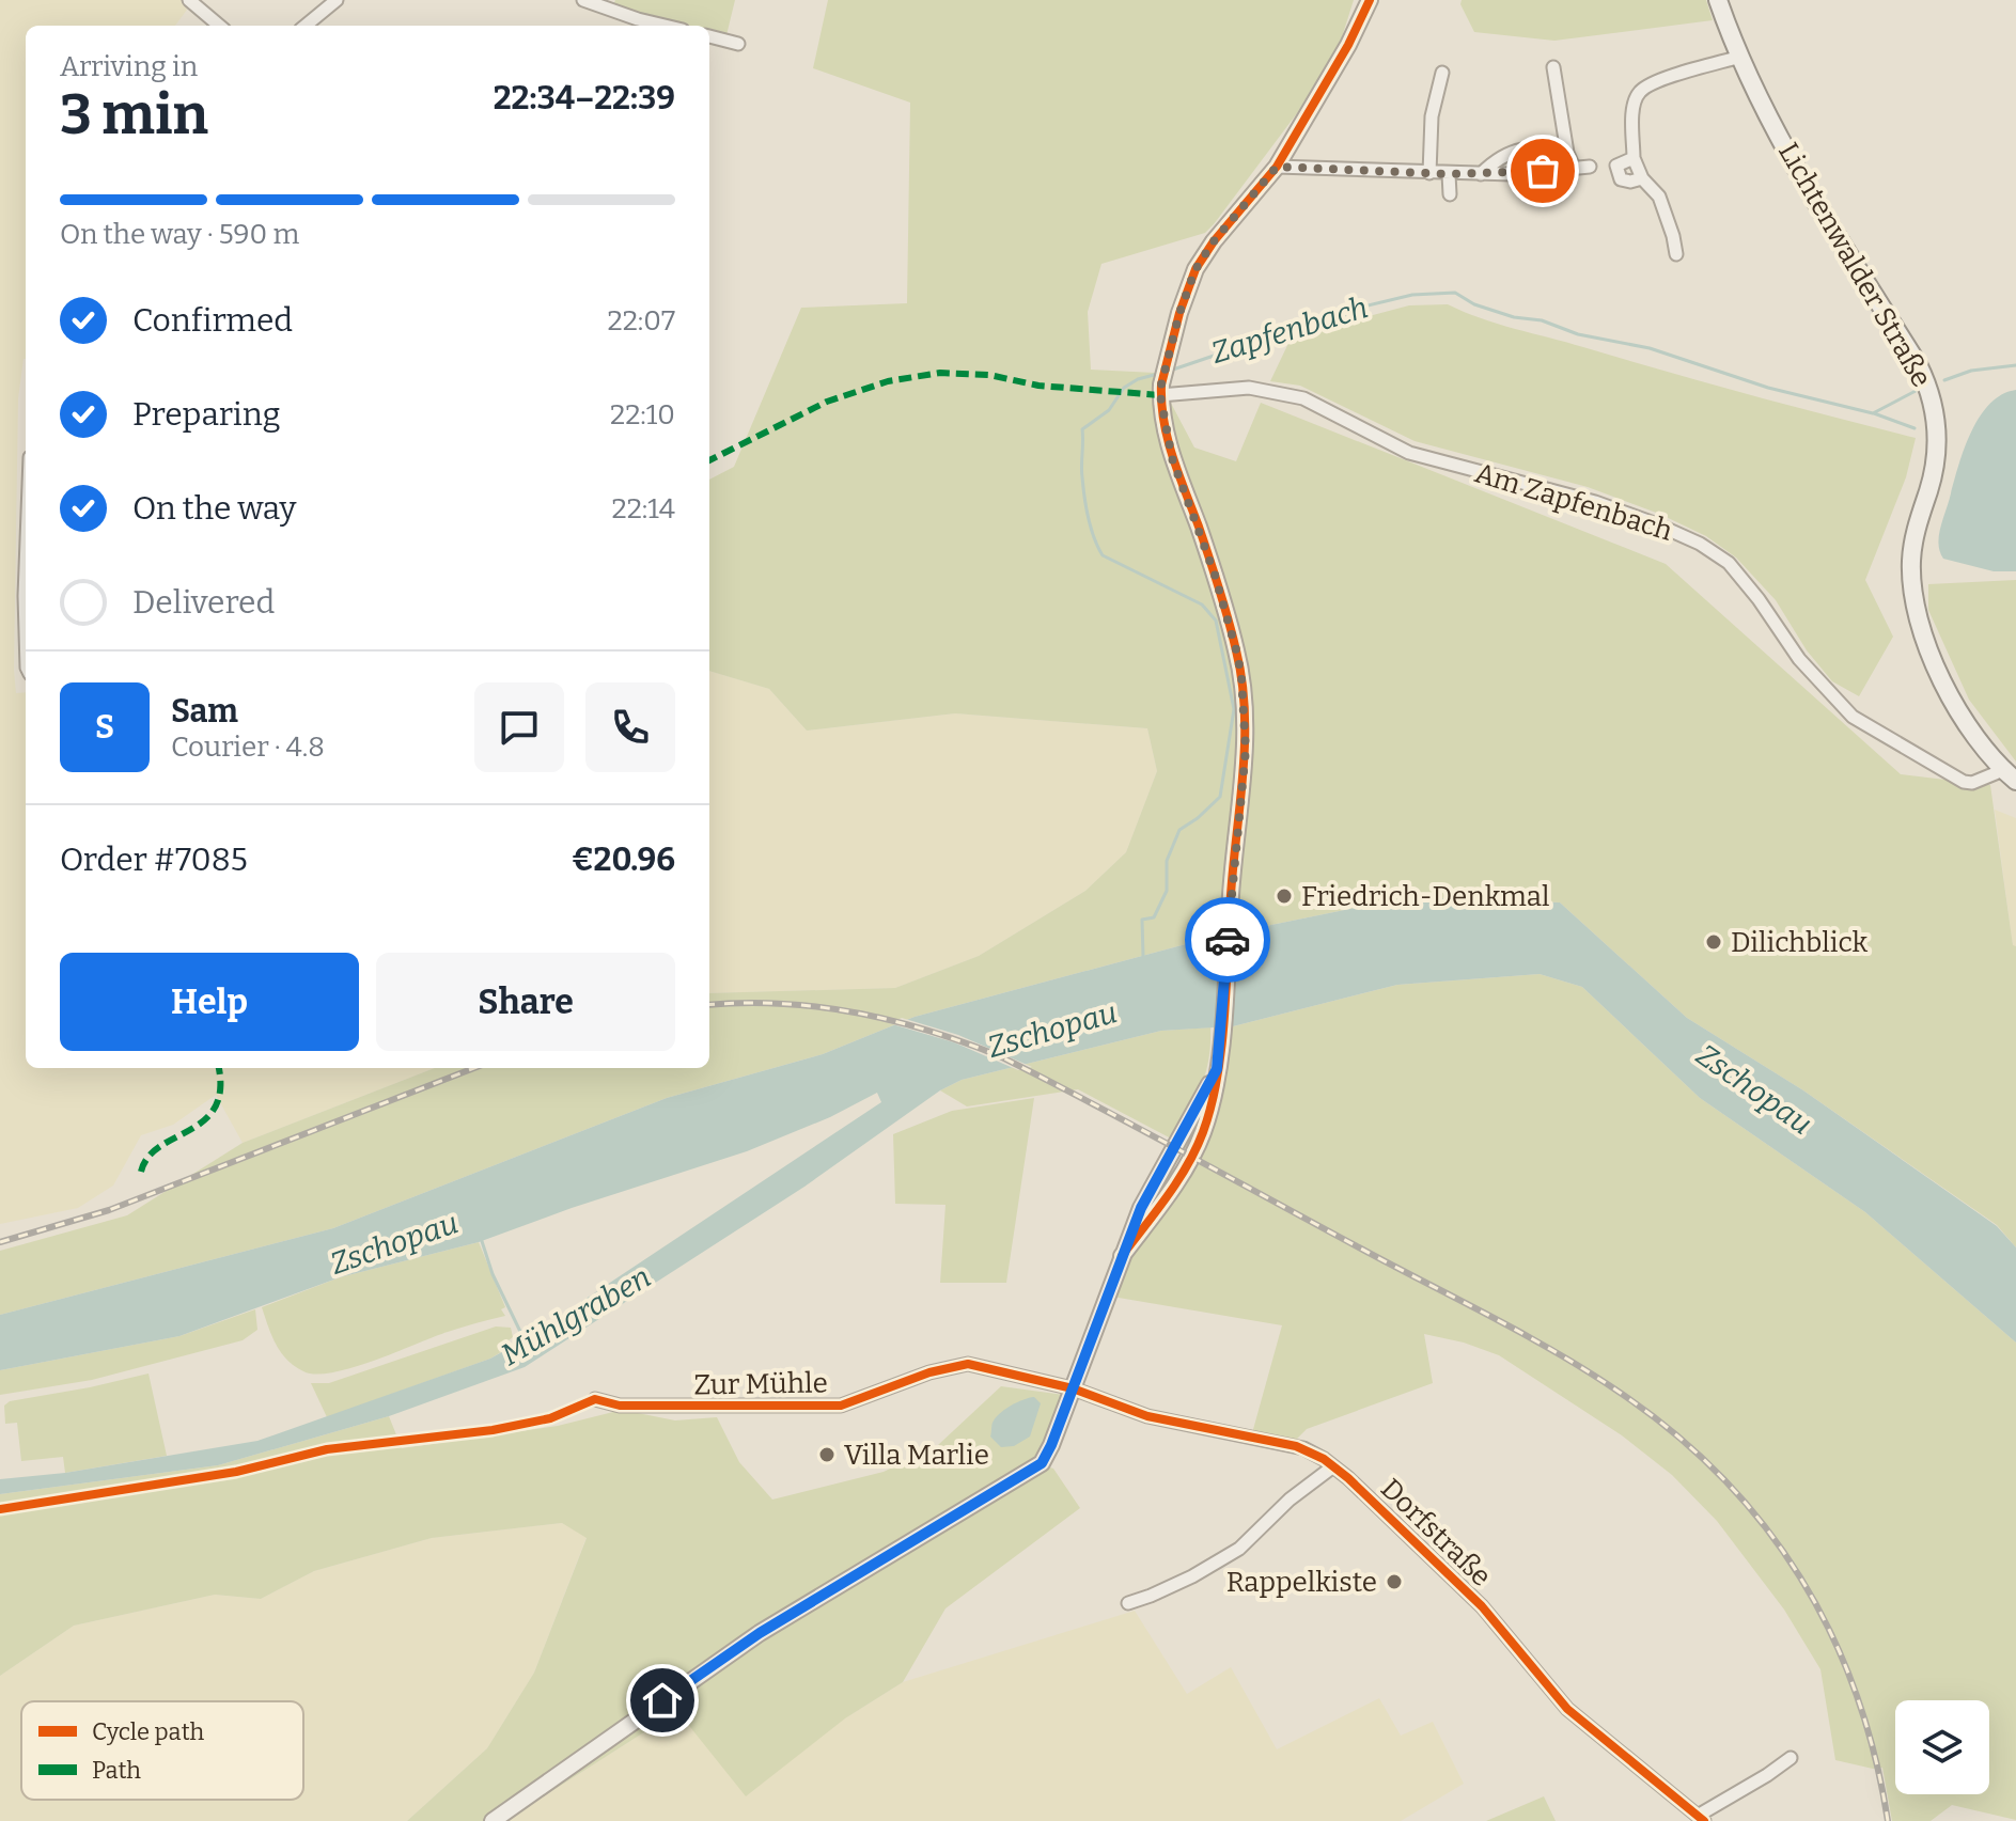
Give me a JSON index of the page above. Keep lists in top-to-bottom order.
{
  "streets": {
    "main road": ["Lichtenwalder Straße"],
    "street": ["Am Zapfenbach", "Zur Mühle", "Dorfstraße"]
  },
  "crossings": [
    ["Lichtenwalder Straße", "Am Zapfenbach"],
    ["Zur Mühle", "Dorfstraße"]
  ],
  "water": ["Zapfenbach", "Zschopau", "Mühlgraben"],
  "places": [
    "Friedrich-Denkmal",
    "Dilichblick",
    "Villa Marlie",
    "Rappelkiste"
  ],
  "legend": ["Cycle path", "Path"],
  "page": {
    "heading": ["3 min", "Arriving in", "22:34–22:39"],
    "panel": [
      "Sam",
      "Courier · 4.8",
      "Order #7085",
      "€20.96"
    ],
    "bar": "On the way · 590 m",
    "list": [
      ["Confirmed", "22:07"],
      ["Preparing", "22:10"],
      ["On the way", "22:14"],
      "Delivered"
    ],
    "round": "S",
    "buttons": ["Help", "Share"]
  }
}
